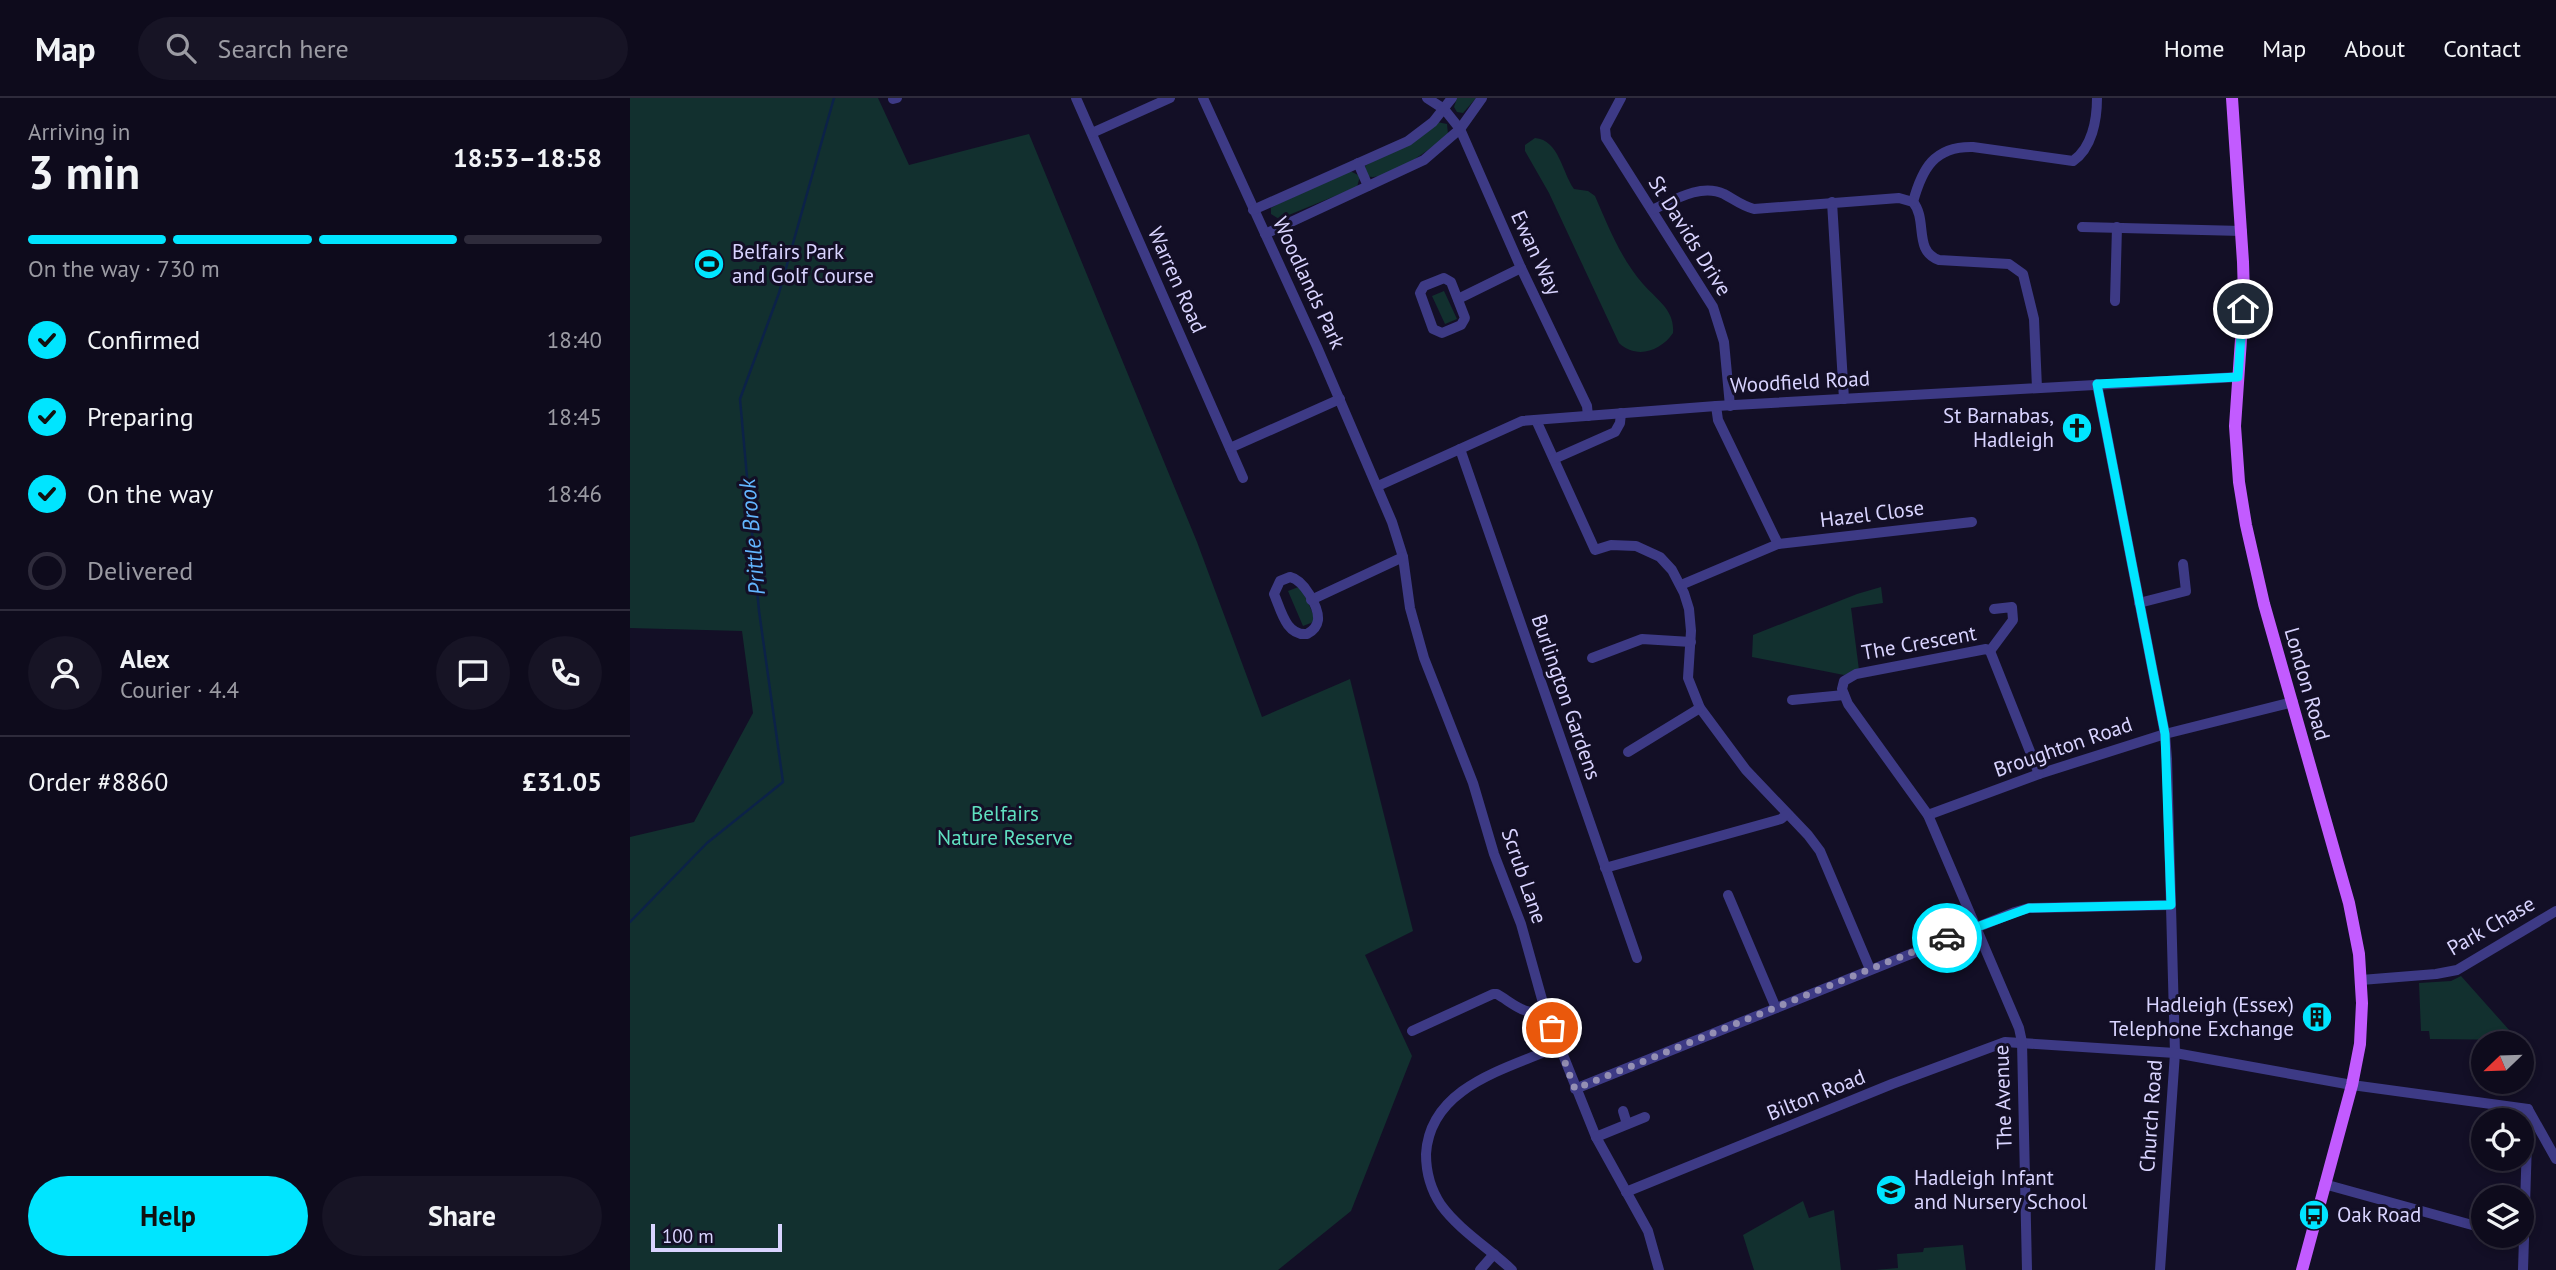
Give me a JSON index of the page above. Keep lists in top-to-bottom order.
{
  "streets": {
    "main road": ["London Road"],
    "street": [
      "St Davids Drive",
      "Ewan Way",
      "Warren Road",
      "Woodlands Park",
      "Woodfield Road",
      "Hazel Close",
      "The Crescent",
      "Burlington Gardens",
      "Broughton Road",
      "Scrub Lane",
      "Park Chase",
      "Bilton Road",
      "The Avenue",
      "Church Road"
    ]
  },
  "crossings": [
    ["St Davids Drive", "Woodfield Road"],
    ["Ewan Way", "Woodfield Road"],
    ["Woodlands Park", "Woodfield Road"],
    ["Woodlands Park", "Scrub Lane"],
    ["Woodfield Road", "London Road"],
    ["Woodfield Road", "Burlington Gardens"],
    ["Woodfield Road", "Scrub Lane"],
    ["Woodfield Road", "Church Road"],
    ["The Crescent", "Broughton Road"],
    ["London Road", "Broughton Road"],
    ["London Road", "Park Chase"],
    ["London Road", "Bilton Road"],
    ["Broughton Road", "The Avenue"],
    ["Broughton Road", "Church Road"],
    ["Scrub Lane", "Bilton Road"],
    ["Bilton Road", "The Avenue"],
    ["Bilton Road", "Church Road"]
  ],
  "water": ["Prittle Brook"],
  "parks": ["Belfairs Nature Reserve"],
  "places": {
    "sports": ["Belfairs Park and Golf Course"],
    "church": ["St Barnabas, Hadleigh"],
    "building": ["Hadleigh (Essex) Telephone Exchange"],
    "school or university": ["Hadleigh Infant and Nursery School"],
    "bus stop": ["Oak Road"]
  },
  "scale_bar": "100 m",
  "north": "bottom left",
  "page": {
    "header": "Map",
    "search": "Search here",
    "nav": [
      "Home",
      "Map",
      "About",
      "Contact"
    ],
    "heading": ["3 min", "Arriving in", "18:53–18:58"],
    "panel": [
      "Alex",
      "Courier · 4.4",
      "Order #8860",
      "£31.05"
    ],
    "bar": "On the way · 730 m",
    "list": [
      ["Confirmed", "18:40"],
      ["Preparing", "18:45"],
      ["On the way", "18:46"],
      "Delivered"
    ],
    "buttons": ["Help", "Share"],
    "scale": "100 m"
  }
}
